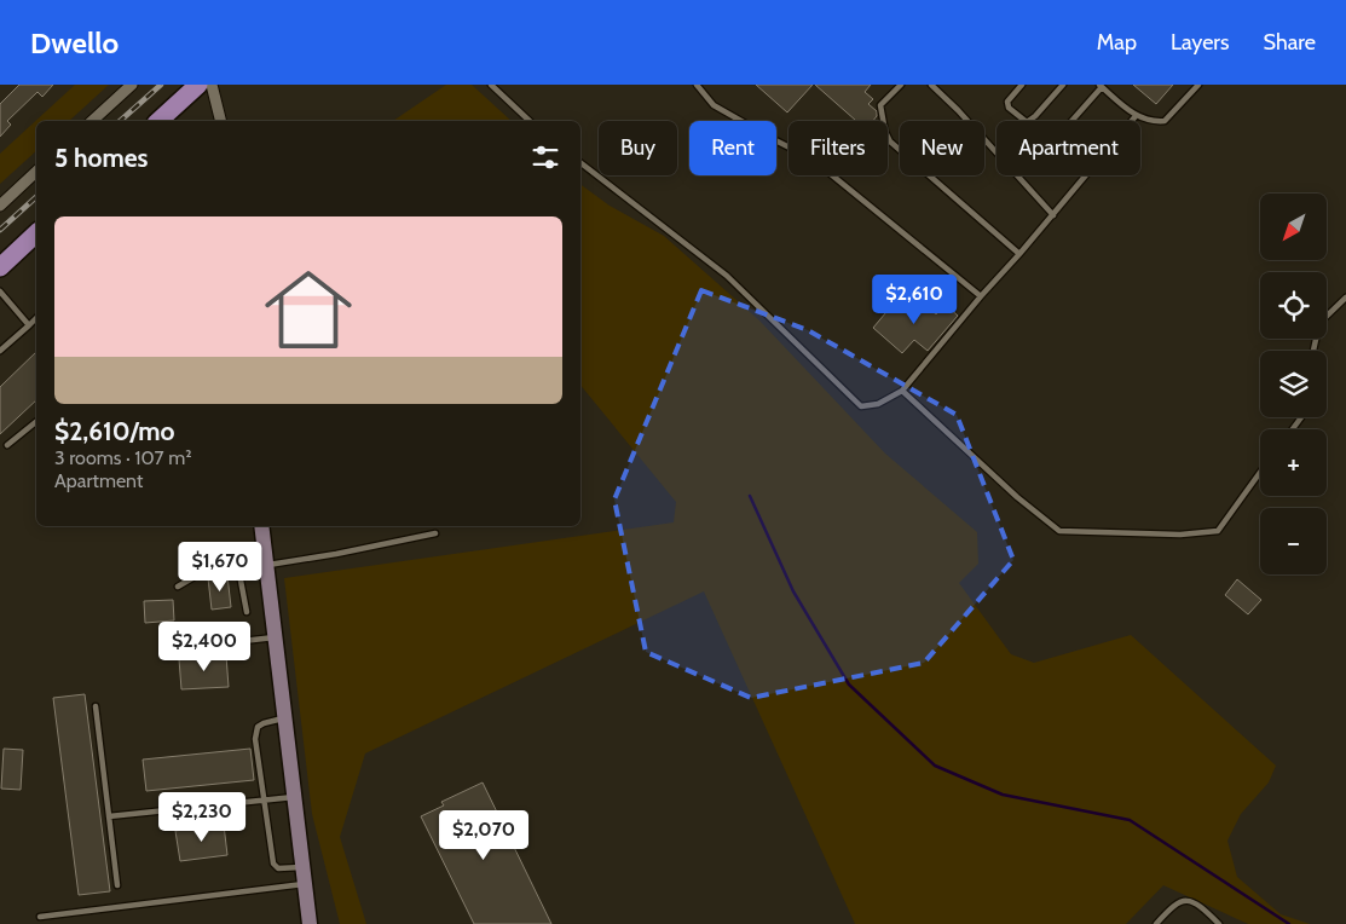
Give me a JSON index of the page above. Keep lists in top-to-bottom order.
{
  "north": "bottom left",
  "page": {
    "header": "Dwello",
    "nav": ["Map", "Layers", "Share"],
    "chip": [
      "Buy",
      "Rent",
      "Filters",
      "New",
      "Apartment"
    ],
    "heading": "5 homes",
    "map_buttons": ["+", "−"],
    "list": [
      {
        "name": "$2,610/mo",
        "note": "3 rooms · 107 m² · Apartment"
      }
    ],
    "price": [
      "$2,610",
      "$1,670",
      "$2,400",
      "$2,230",
      "$2,070"
    ]
  }
}
